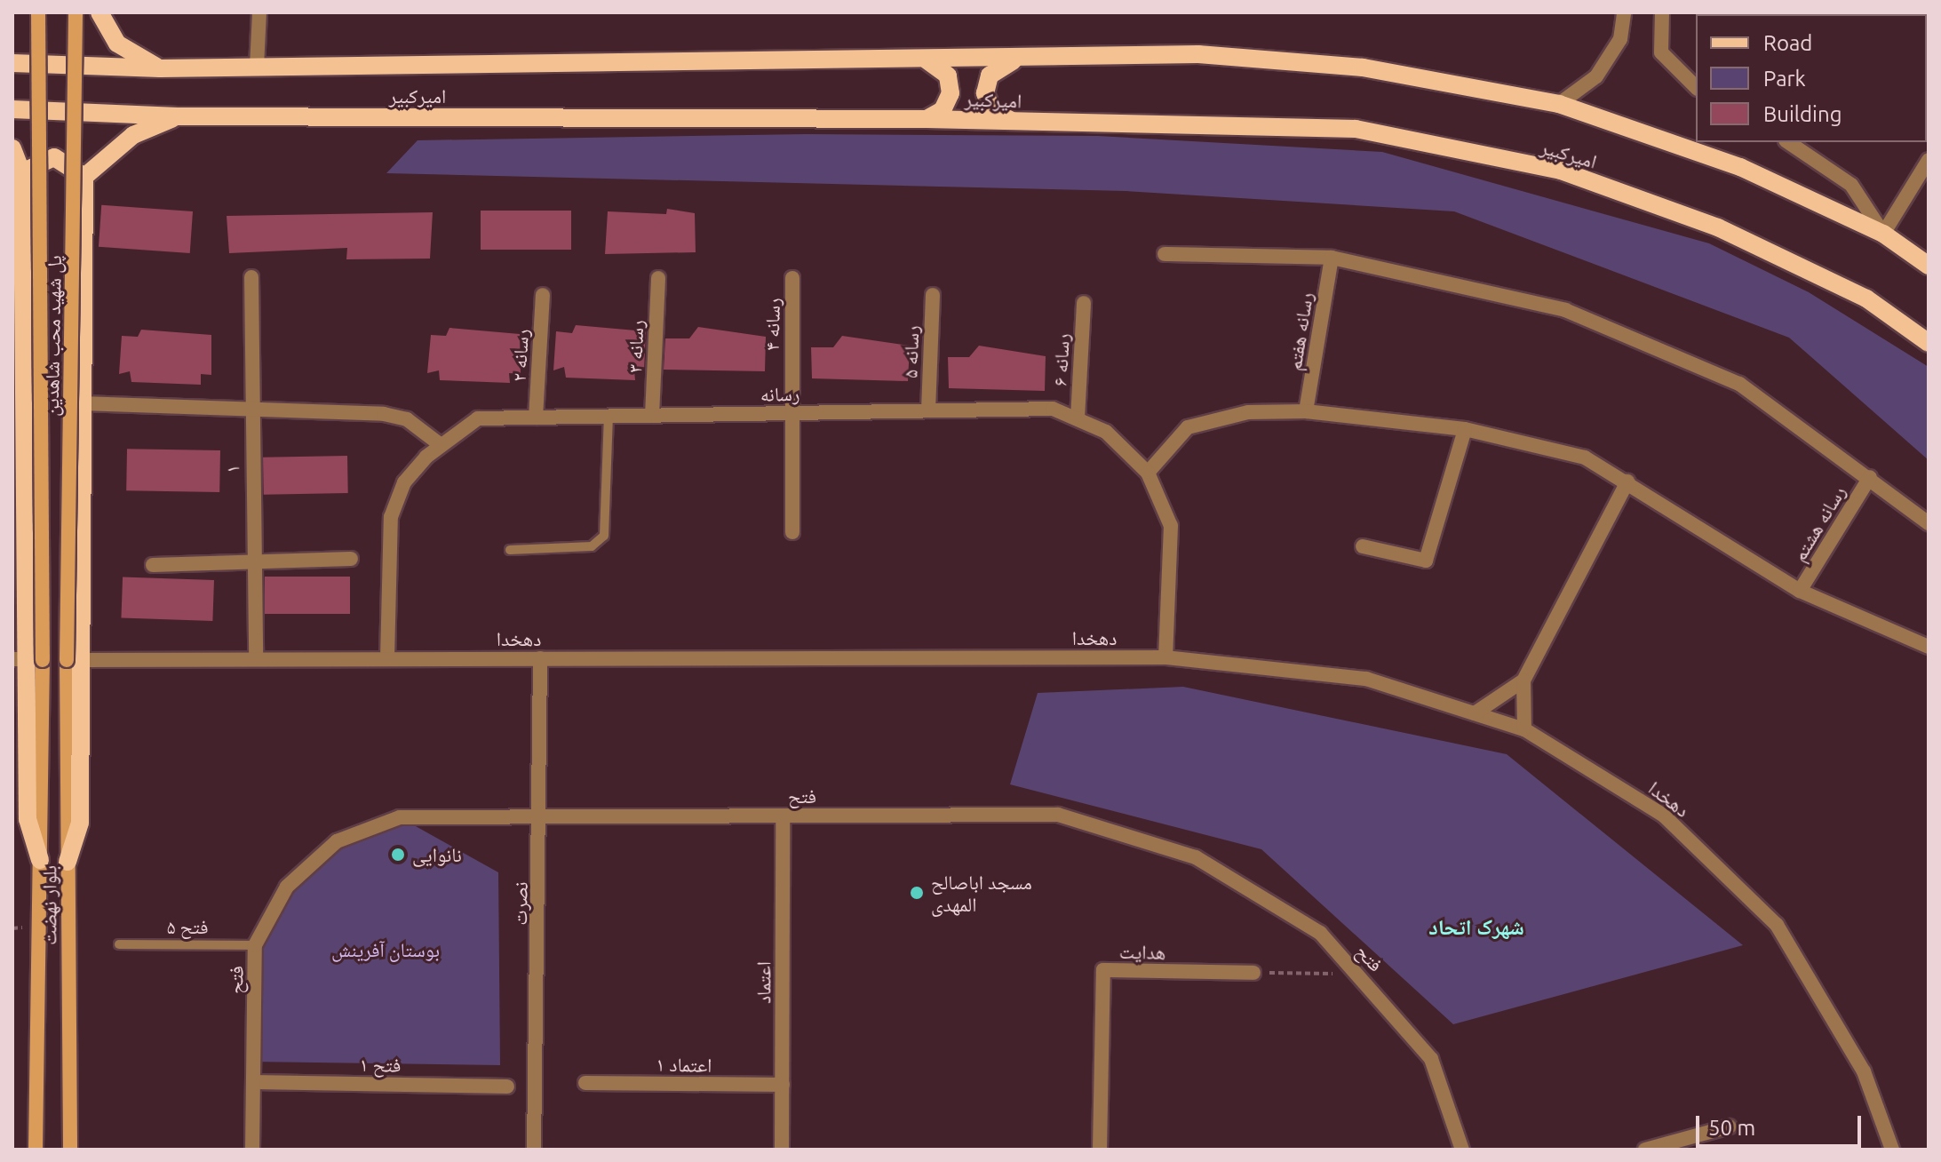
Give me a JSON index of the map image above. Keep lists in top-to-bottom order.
{
  "streets": {
    "main road": ["امیرکبیر", "پل شهید محب شاهدین", "بلوار نهضت"],
    "street": [
      "رسانه ۴",
      "رسانه هفتم",
      "رسانه ۳",
      "رسانه ۵",
      "رسانه ۲",
      "رسانه ۶",
      "رسانه",
      "۱",
      "رسانه هشتم",
      "دهخدا",
      "فتح",
      "نصرت",
      "هدایت",
      "اعتماد",
      "فتح ۱",
      "اعتماد ۱"
    ],
    "lane": ["۵ فتح"]
  },
  "crossings": [
    ["رسانه ۴", "رسانه"],
    ["پل شهید محب شاهدین", "دهخدا"],
    ["رسانه ۳", "رسانه"],
    ["رسانه ۵", "رسانه"],
    ["رسانه ۲", "رسانه"],
    ["رسانه ۶", "رسانه"],
    ["رسانه", "دهخدا"],
    ["۱", "دهخدا"],
    ["دهخدا", "نصرت"],
    ["فتح", "نصرت"],
    ["فتح", "۵ فتح"],
    ["فتح", "اعتماد"],
    ["فتح", "فتح ۱"],
    ["اعتماد", "اعتماد ۱"]
  ],
  "districts": ["شهرک اتحاد"],
  "parks": ["بوستان آفرینش"],
  "places": ["نانوایی", "مسجد اباصالح المهدی"],
  "legend": ["Road", "Park", "Building"],
  "scale_bar": "50 m"
}
